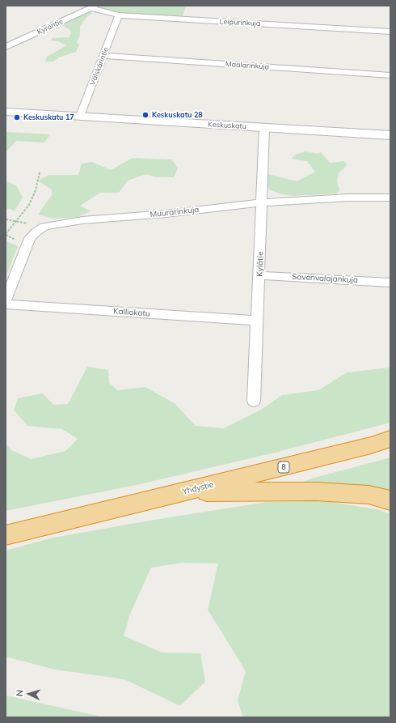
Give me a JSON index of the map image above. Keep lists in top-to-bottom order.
{
  "streets": {
    "highway": ["8", "Yhdystie"],
    "street": [
      "Leipurinkuja",
      "Kyröntie",
      "Maalarinkuja",
      "Välskärintie",
      "Keskuskatu",
      "Muurarinkuja",
      "Kylätie",
      "Savenvalajankuja",
      "Kalliokatu"
    ]
  },
  "crossings": [
    ["Leipurinkuja", "Kyröntie"],
    ["Leipurinkuja", "Välskärintie"],
    ["Maalarinkuja", "Välskärintie"],
    ["Välskärintie", "Keskuskatu"],
    ["Keskuskatu", "Kylätie"],
    ["Muurarinkuja", "Kylätie"],
    ["Kylätie", "Savenvalajankuja"],
    ["Kylätie", "Kalliokatu"]
  ],
  "places": ["Keskuskatu 28", "Keskuskatu 17"],
  "north": "left"
}
